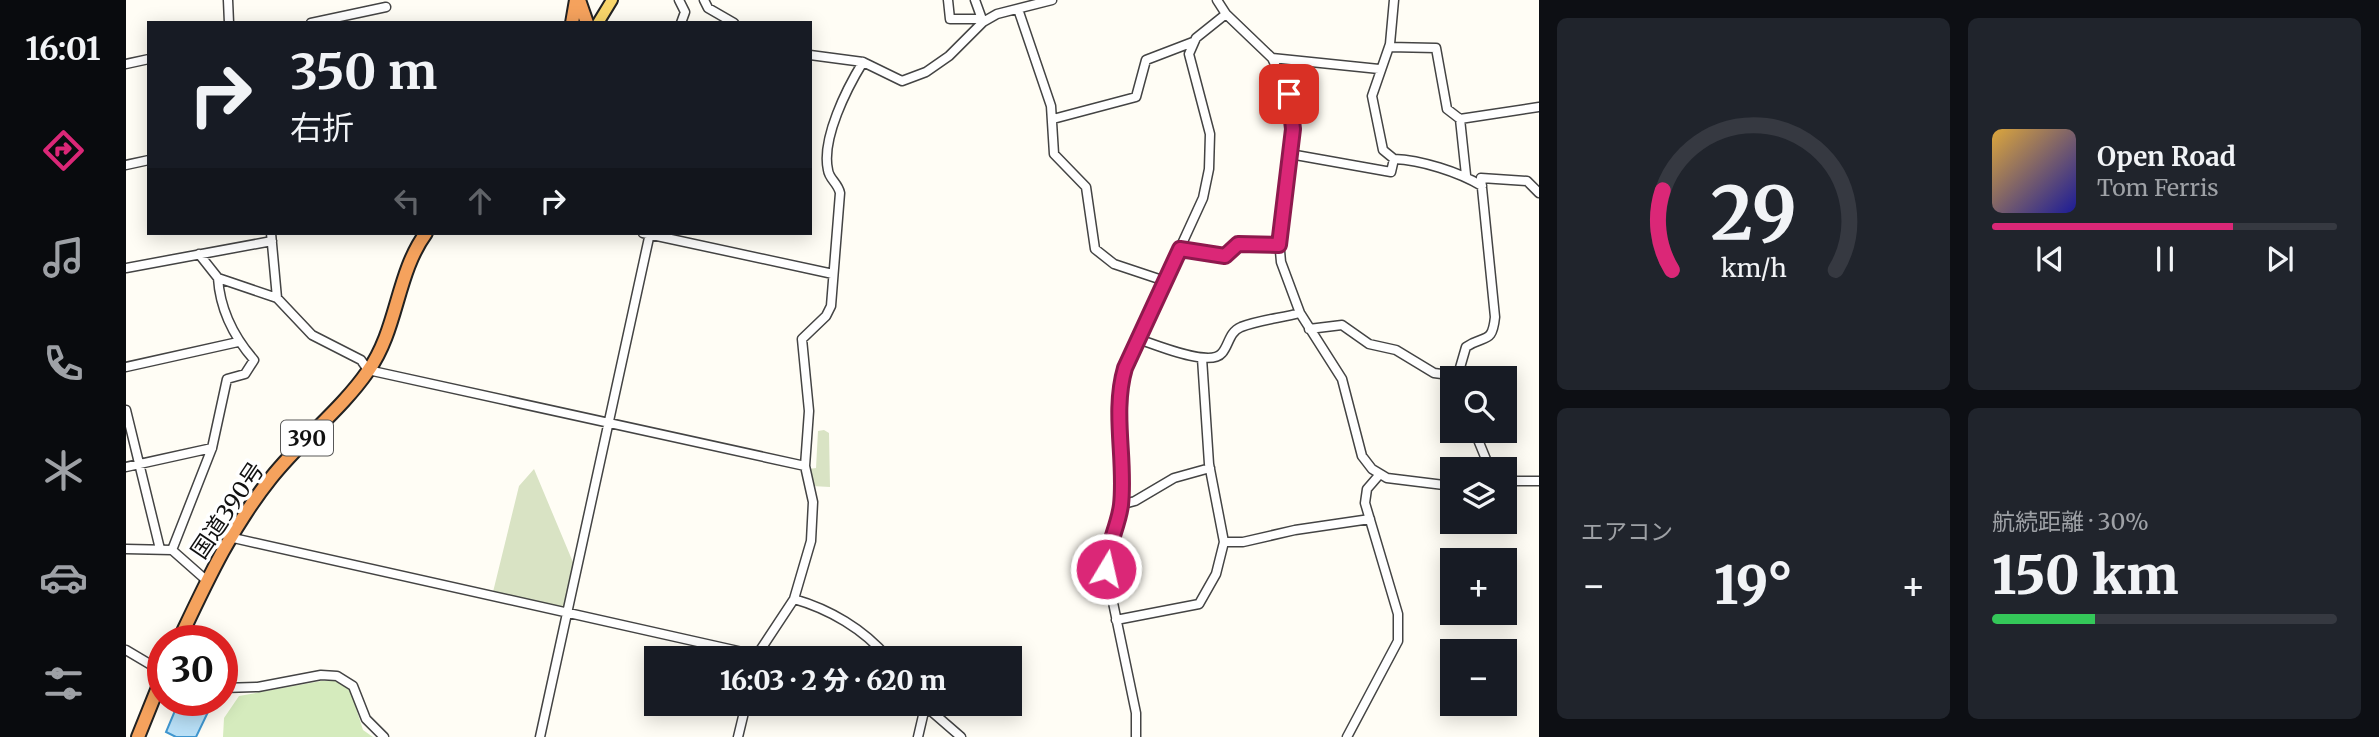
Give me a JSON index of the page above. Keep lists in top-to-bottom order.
{
  "streets": {
    "highway": ["390", "国道390号"]
  },
  "page": {
    "tabs": "16:01",
    "turn": ["350 m", "右折"],
    "song": ["Open Road", "Tom Ferris"],
    "map_buttons": ["+", "−"],
    "tile": [
      "エアコン",
      ["航続距離 · 30%", "150 km"]
    ],
    "heat": ["−", "19°", "+"],
    "limit": "30",
    "trip": "16:03 · 2 分 · 620 m",
    "gauge": ["29", "km/h"]
  }
}
